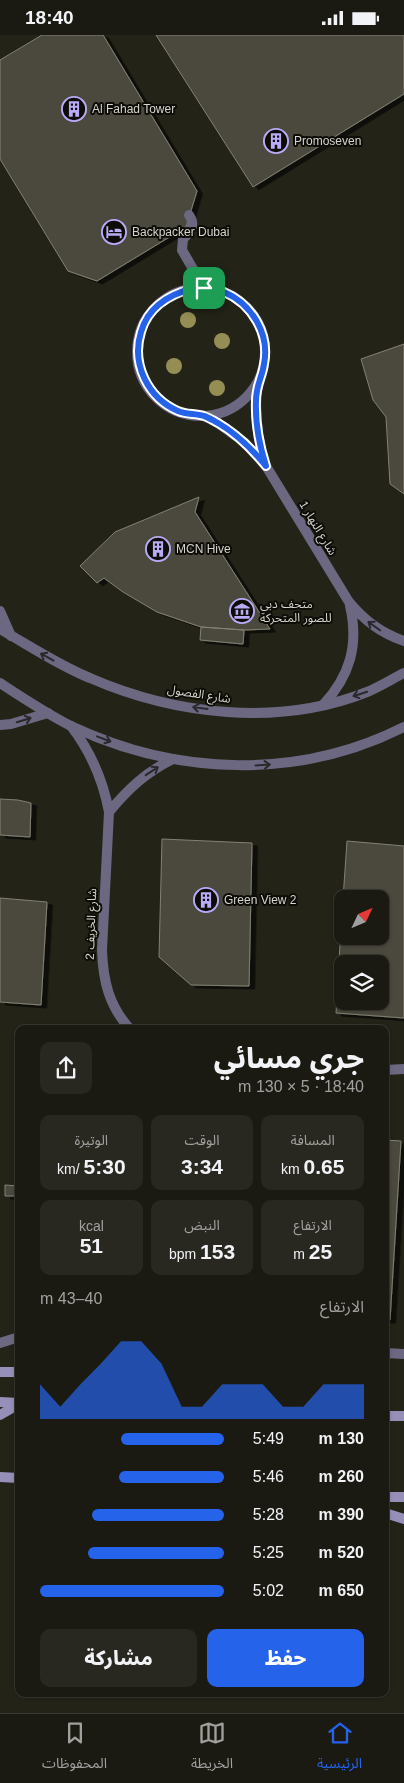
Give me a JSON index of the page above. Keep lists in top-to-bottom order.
{
  "streets": {
    "street": ["شارع النهار 1", "شارع الفصول", "شارع الخريف 2"]
  },
  "crossings": [
    ["شارع النهار 1", "شارع الفصول"]
  ],
  "places": {
    "building": [
      "Al Fahad Tower",
      "Promoseven",
      "MCN Hive",
      "Green View 2"
    ],
    "hotel": ["Backpacker Dubai"],
    "museum": ["متحف دبي للصور المتحركة"]
  },
  "north": "top right",
  "page": {
    "status": "18:40",
    "heading": ["جري مسائي", "18:40 · 5 × 130 m"],
    "stats": [
      ["المسافة", "0.65 km"],
      ["الوقت", "3:34"],
      ["الوتيرة", "5:30 /km"],
      ["الارتفاع", "25 m"],
      ["النبض", "153 bpm"],
      ["kcal", "51"]
    ],
    "chart": ["الارتفاع", "40–43 m"],
    "list": [
      {
        "name": "130 m",
        "note": "5:49"
      },
      {
        "name": "260 m",
        "note": "5:46"
      },
      {
        "name": "390 m",
        "note": "5:28"
      },
      {
        "name": "520 m",
        "note": "5:25"
      },
      {
        "name": "650 m",
        "note": "5:02"
      }
    ],
    "buttons": ["حفظ", "مشاركة"],
    "tabs": ["الرئيسية", "الخريطة", "المحفوظات"]
  }
}
